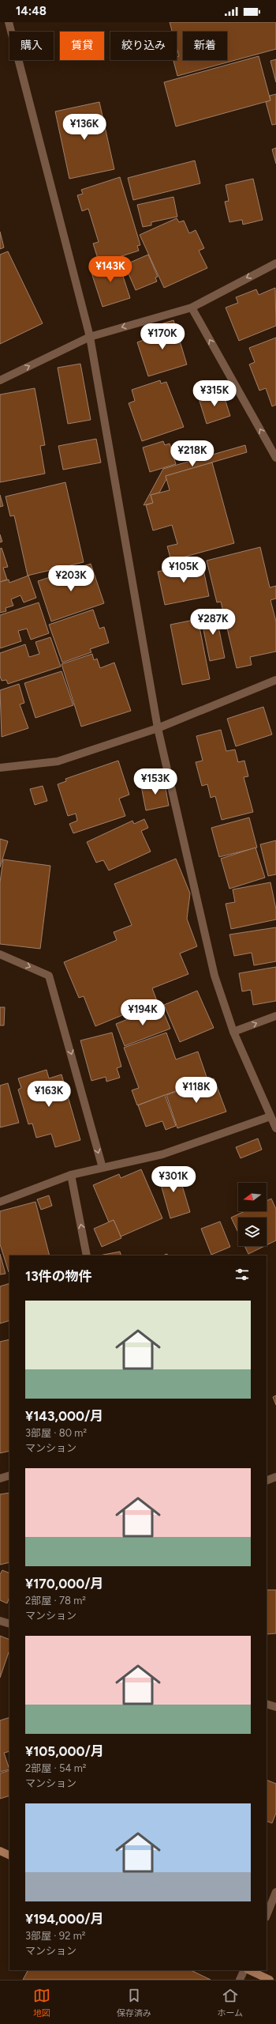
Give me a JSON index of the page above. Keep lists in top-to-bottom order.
{
  "north": "left",
  "page": {
    "status": "14:48",
    "chip": [
      "購入",
      "賃貸",
      "絞り込み",
      "新着"
    ],
    "price": [
      "¥136K",
      "¥143K",
      "¥170K",
      "¥315K",
      "¥218K",
      "¥105K",
      "¥203K",
      "¥287K",
      "¥153K",
      "¥194K",
      "¥118K",
      "¥163K",
      "¥301K"
    ],
    "heading": "13件の物件",
    "list": [
      {
        "name": "¥143,000/月",
        "note": "3部屋 · 80 m² · マンション"
      },
      {
        "name": "¥170,000/月",
        "note": "2部屋 · 78 m² · マンション"
      },
      {
        "name": "¥105,000/月",
        "note": "2部屋 · 54 m² · マンション"
      },
      {
        "name": "¥194,000/月",
        "note": "3部屋 · 92 m² · マンション"
      }
    ],
    "tabs": ["地図", "保存済み", "ホーム"]
  }
}
